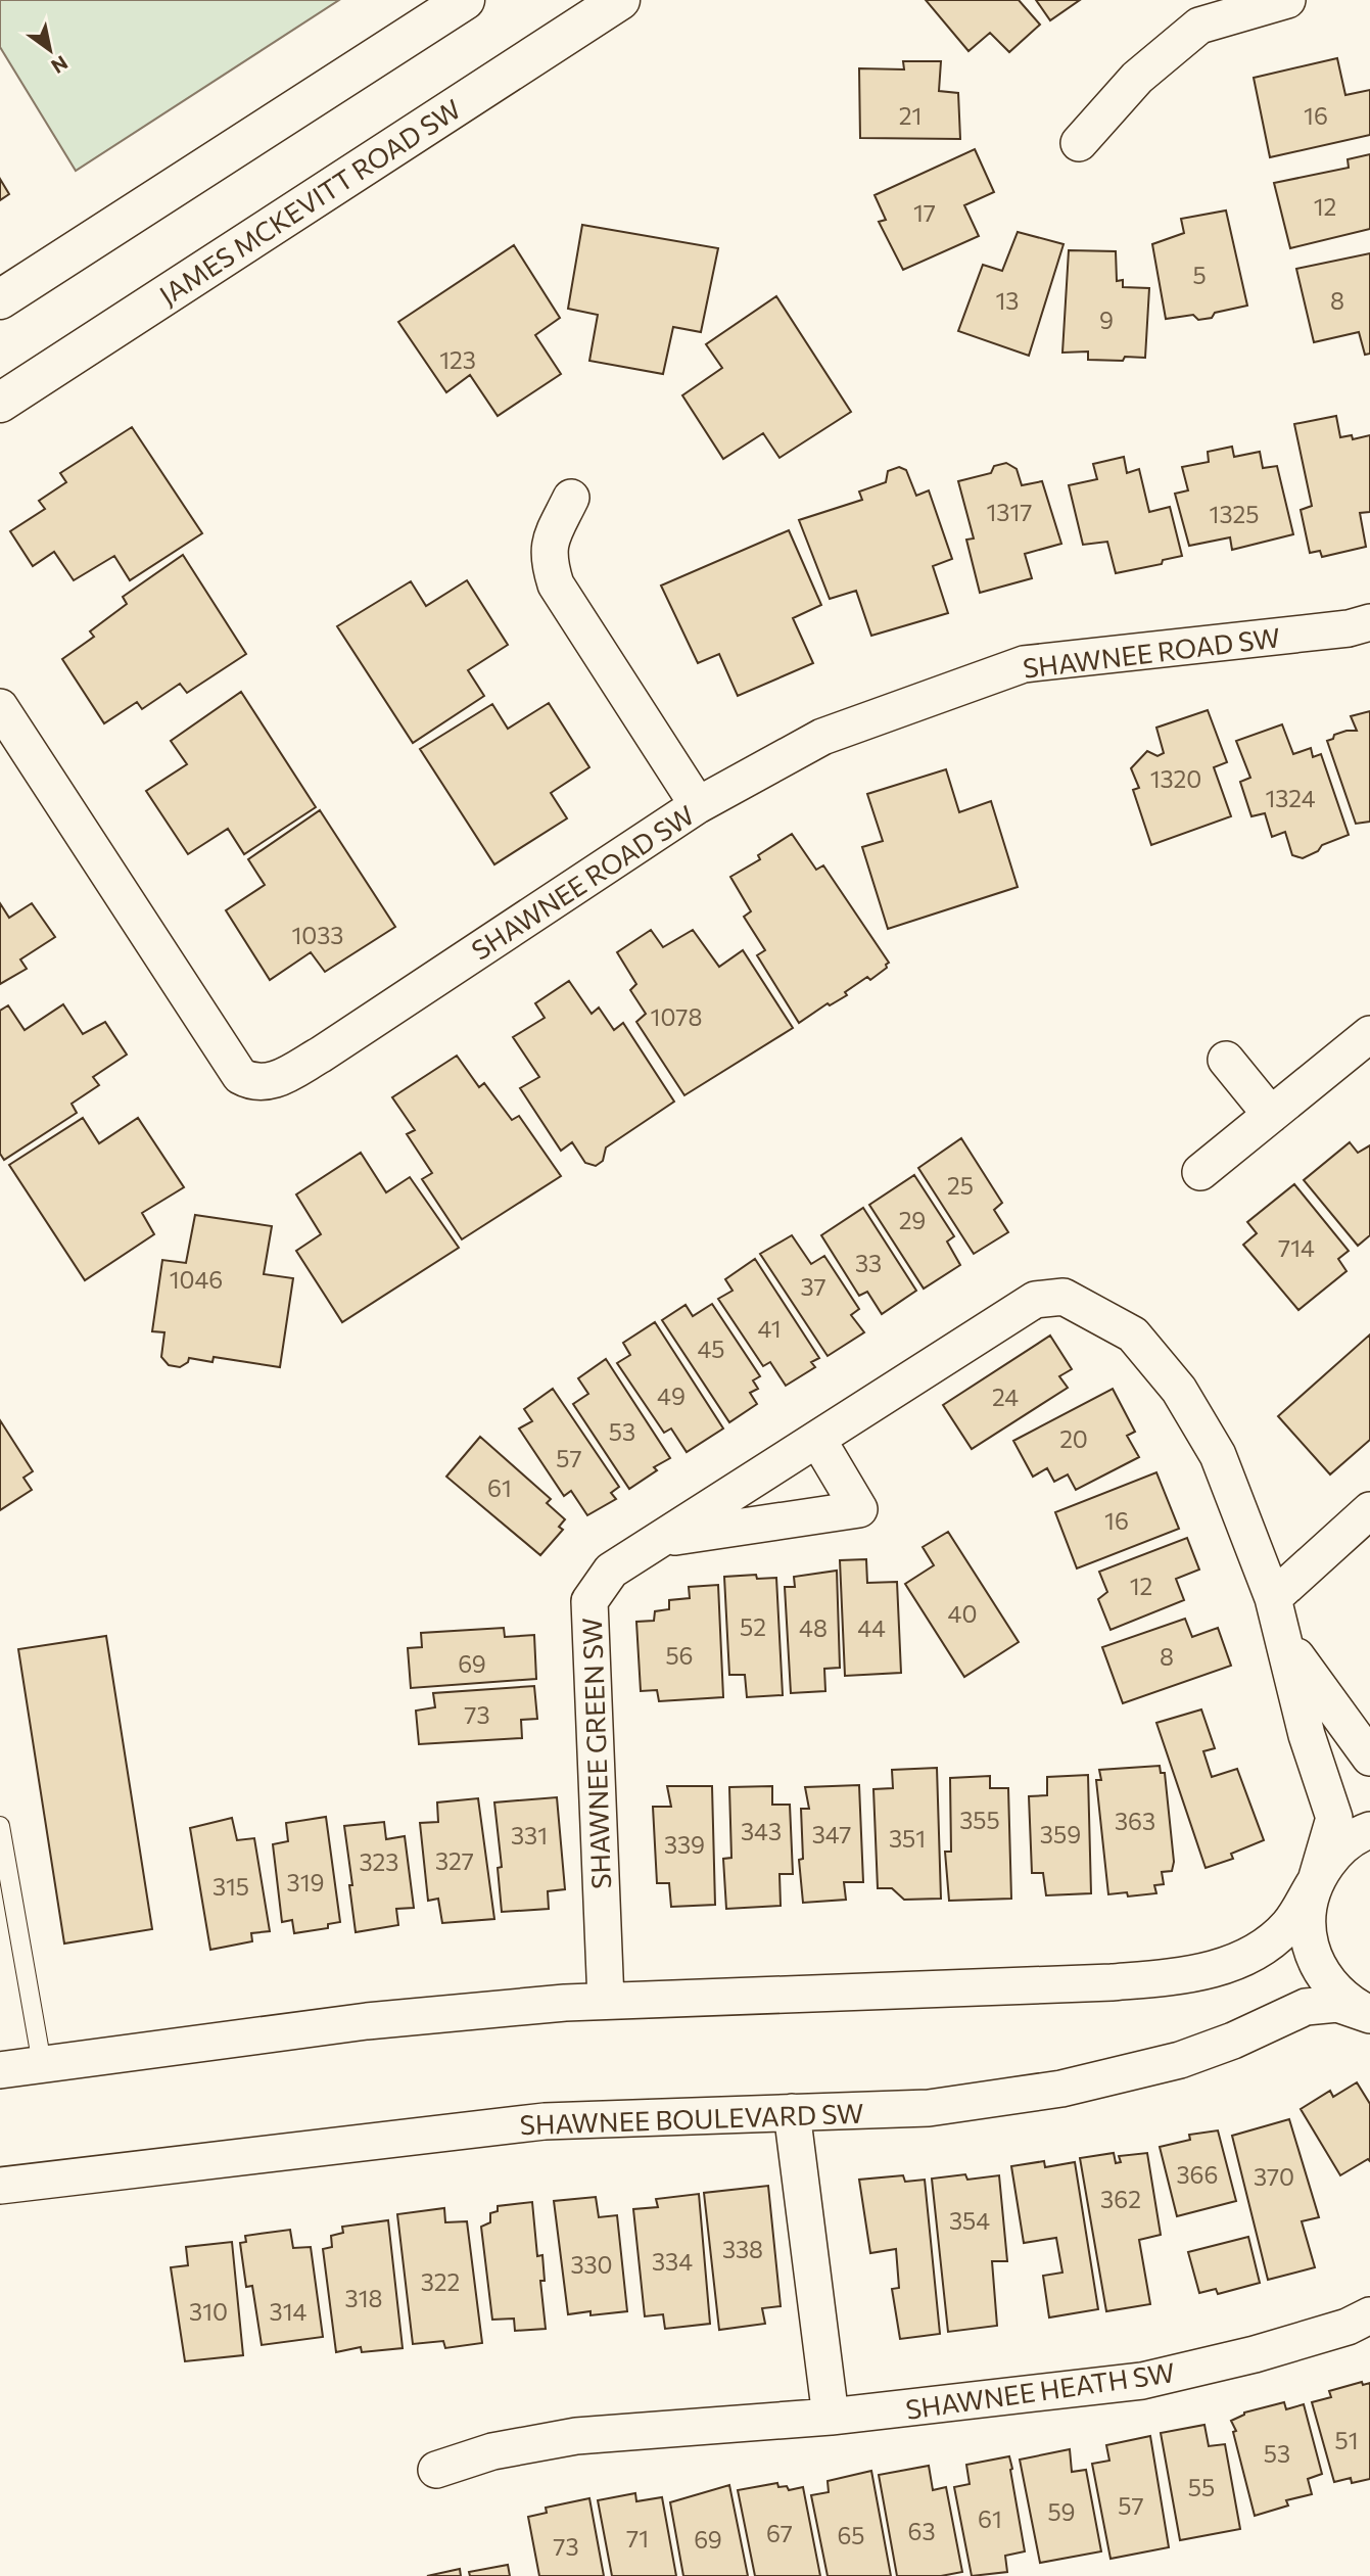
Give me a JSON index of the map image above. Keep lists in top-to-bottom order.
{
  "streets": {
    "main road": ["JAMES MCKEVITT ROAD SW"],
    "street": [
      "SHAWNEE ROAD SW",
      "SHAWNEE GREEN SW",
      "SHAWNEE BOULEVARD SW",
      "SHAWNEE HEATH SW"
    ]
  },
  "house_numbers": [
    "21",
    "16",
    "12",
    "17",
    "5",
    "13",
    "8",
    "9",
    "123",
    "1317",
    "1325",
    "1320",
    "1324",
    "1033",
    "1078",
    "25",
    "29",
    "714",
    "33",
    "1046",
    "37",
    "41",
    "45",
    "49",
    "24",
    "53",
    "20",
    "57",
    "61",
    "16",
    "12",
    "40",
    "52",
    "48",
    "44",
    "56",
    "8",
    "69",
    "73",
    "355",
    "363",
    "343",
    "347",
    "359",
    "331",
    "351",
    "339",
    "327",
    "323",
    "319",
    "315",
    "366",
    "370",
    "362",
    "354",
    "338",
    "334",
    "330",
    "322",
    "318",
    "310",
    "314",
    "51",
    "53",
    "55",
    "57",
    "59",
    "61",
    "63",
    "67",
    "65",
    "71",
    "69",
    "73"
  ],
  "north": "bottom right"
}
